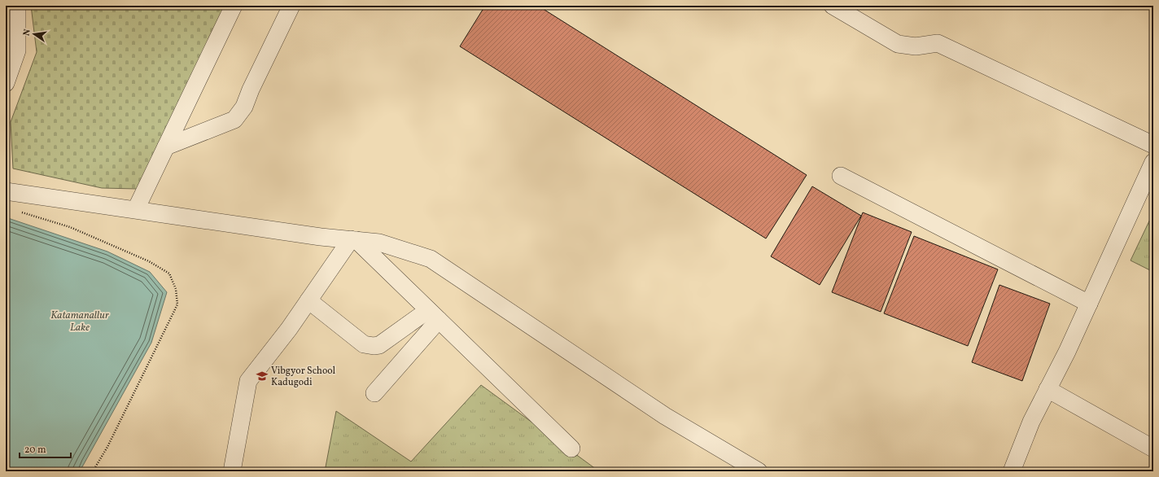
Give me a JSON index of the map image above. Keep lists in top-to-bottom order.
{
  "water": ["Katamanallur Lake"],
  "places": {
    "school or university": ["Vibgyor School Kadugodi"]
  },
  "scale_bar": "20 m",
  "north": "left"
}
